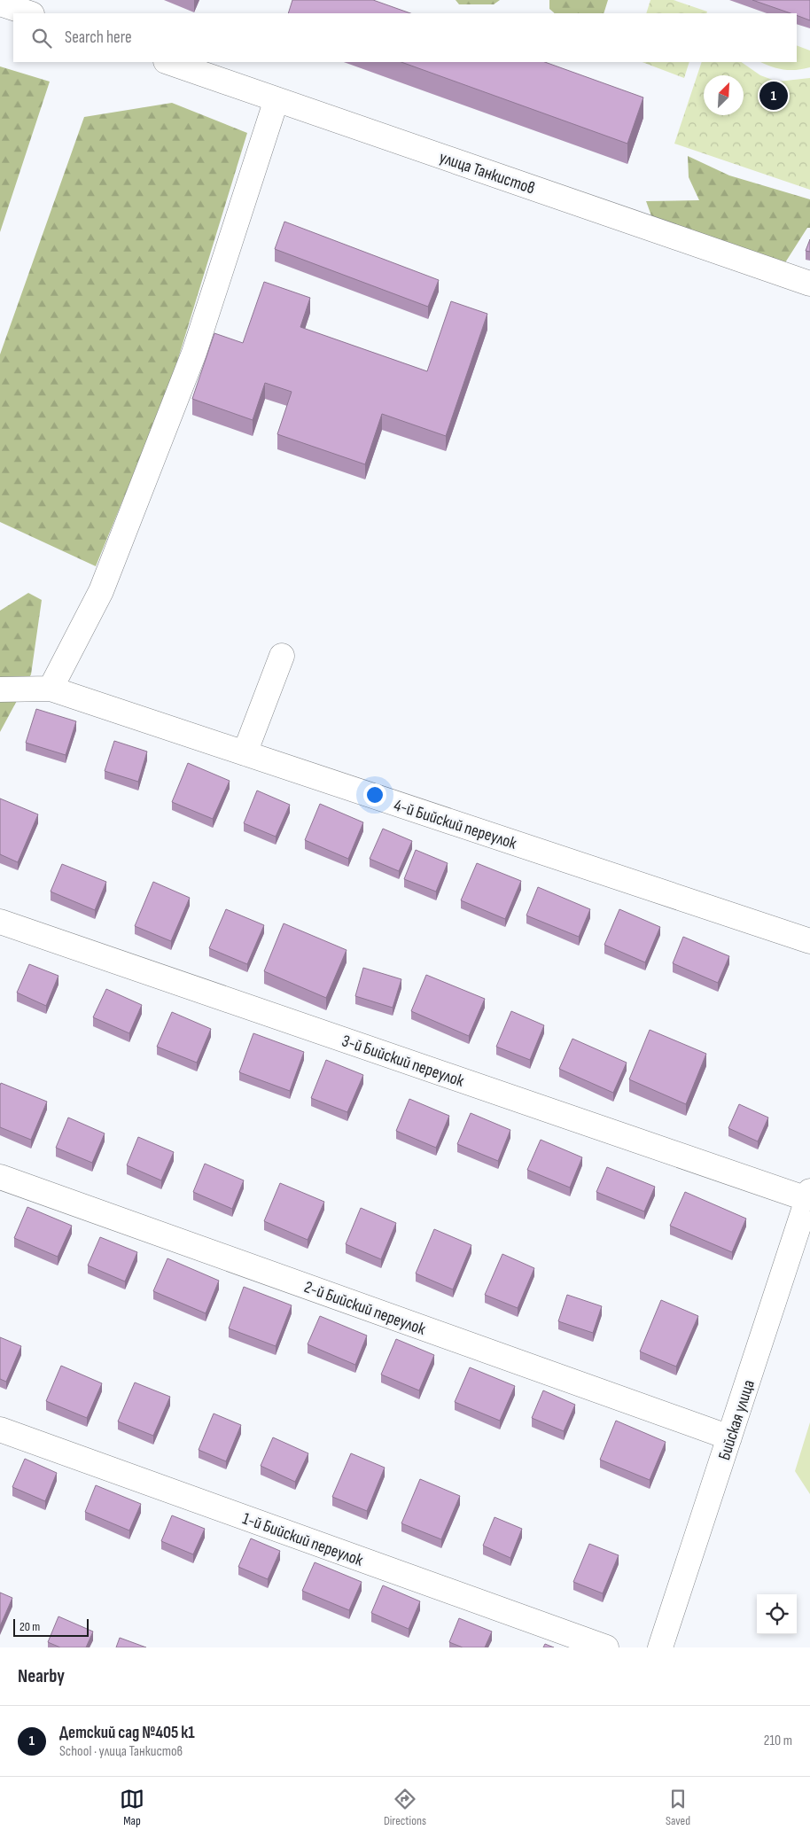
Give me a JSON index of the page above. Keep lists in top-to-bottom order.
{
  "streets": {
    "street": [
      "улица Танкистов",
      "4-й Бийский переулок",
      "3-й Бийский переулок",
      "2-й Бийский переулок",
      "Бийская улица",
      "1-й Бийский переулок"
    ]
  },
  "crossings": [
    ["3-й Бийский переулок", "Бийская улица"],
    ["2-й Бийский переулок", "Бийская улица"]
  ],
  "scale_bar": "20 m",
  "north": "top right",
  "page": {
    "search": "Search here",
    "pins": "1",
    "scale": "20 m",
    "heading": "Nearby",
    "list": [
      {
        "mark": "1",
        "name": "Детский сад №405 к1",
        "note": "School · улица Танкистов",
        "value": "210 m"
      }
    ],
    "nav": ["Map", "Directions", "Saved"]
  }
}
